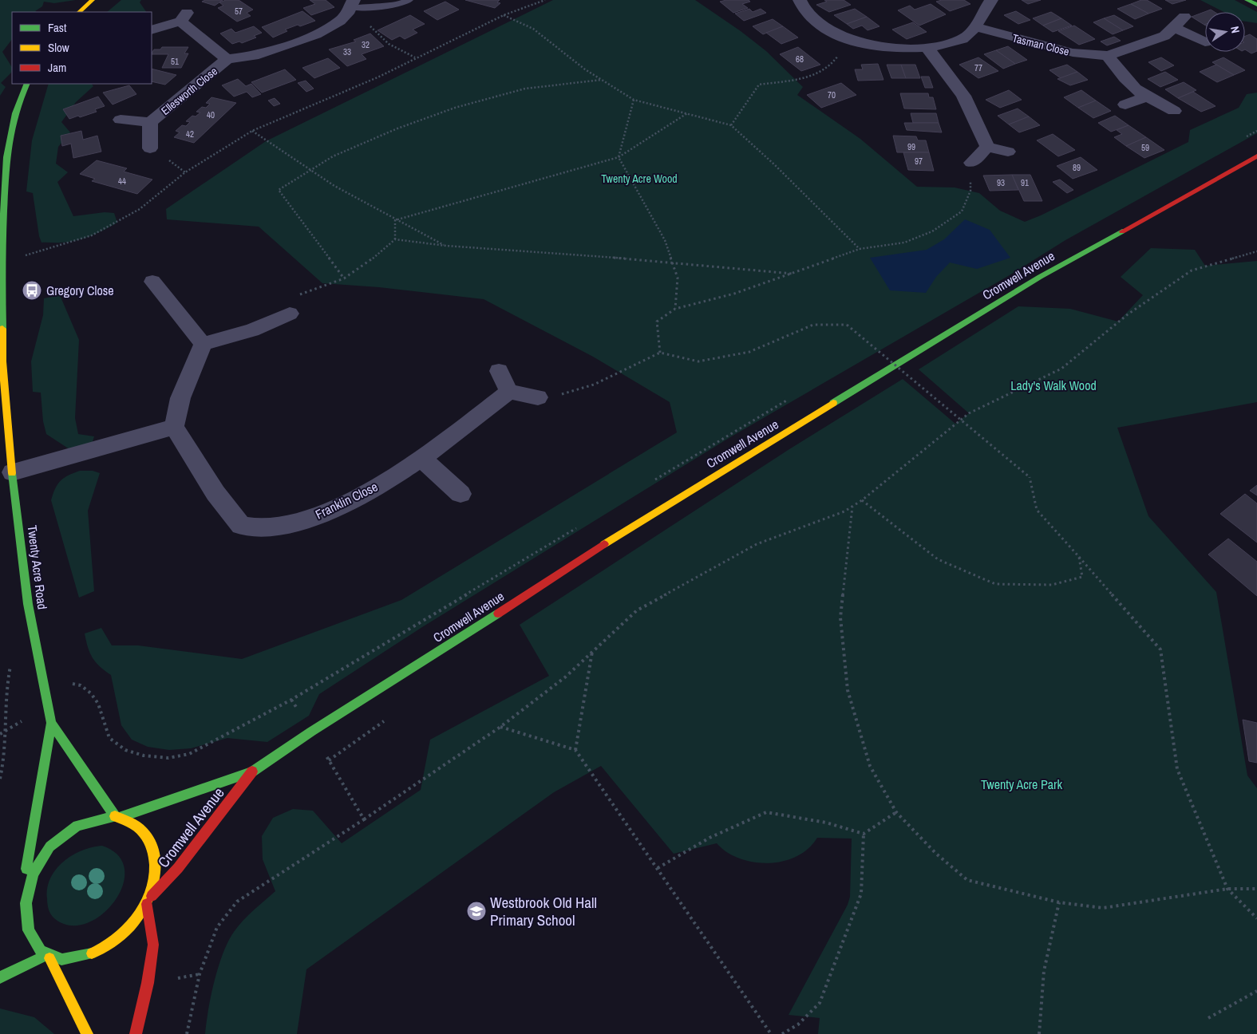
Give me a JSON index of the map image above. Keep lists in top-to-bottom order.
{
  "streets": {
    "main road": ["Cromwell Avenue", "Twenty Acre Road"],
    "street": ["Tasman Close", "Ellesworth Close", "Franklin Close"]
  },
  "crossings": [
    ["Cromwell Avenue", "Twenty Acre Road"]
  ],
  "parks": ["Twenty Acre Wood", "Lady's Walk Wood", "Twenty Acre Park"],
  "places": {
    "bus stop": ["Gregory Close"],
    "school or university": ["Westbrook Old Hall Primary School"]
  },
  "house_numbers": [
    "57",
    "32",
    "33",
    "68",
    "51",
    "77",
    "70",
    "40",
    "42",
    "99",
    "59",
    "97",
    "89",
    "44",
    "93",
    "91"
  ],
  "legend": ["Fast", "Slow", "Jam"],
  "north": "right"
}
